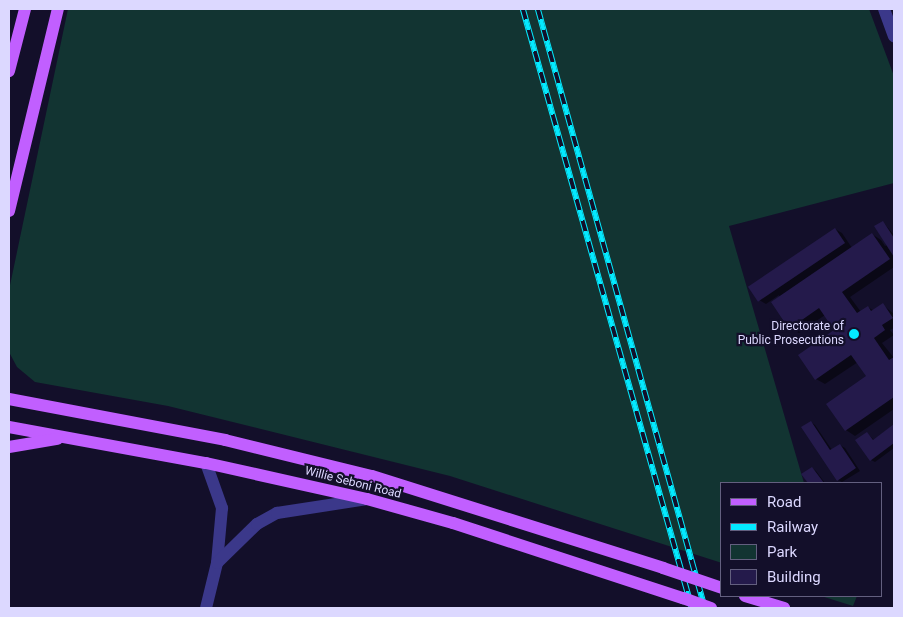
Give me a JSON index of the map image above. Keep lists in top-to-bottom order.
{
  "streets": {
    "main road": ["Willie Seboni Road"]
  },
  "places": ["Directorate of Public Prosecutions"],
  "legend": [
    "Road",
    "Railway",
    "Park",
    "Building"
  ]
}
